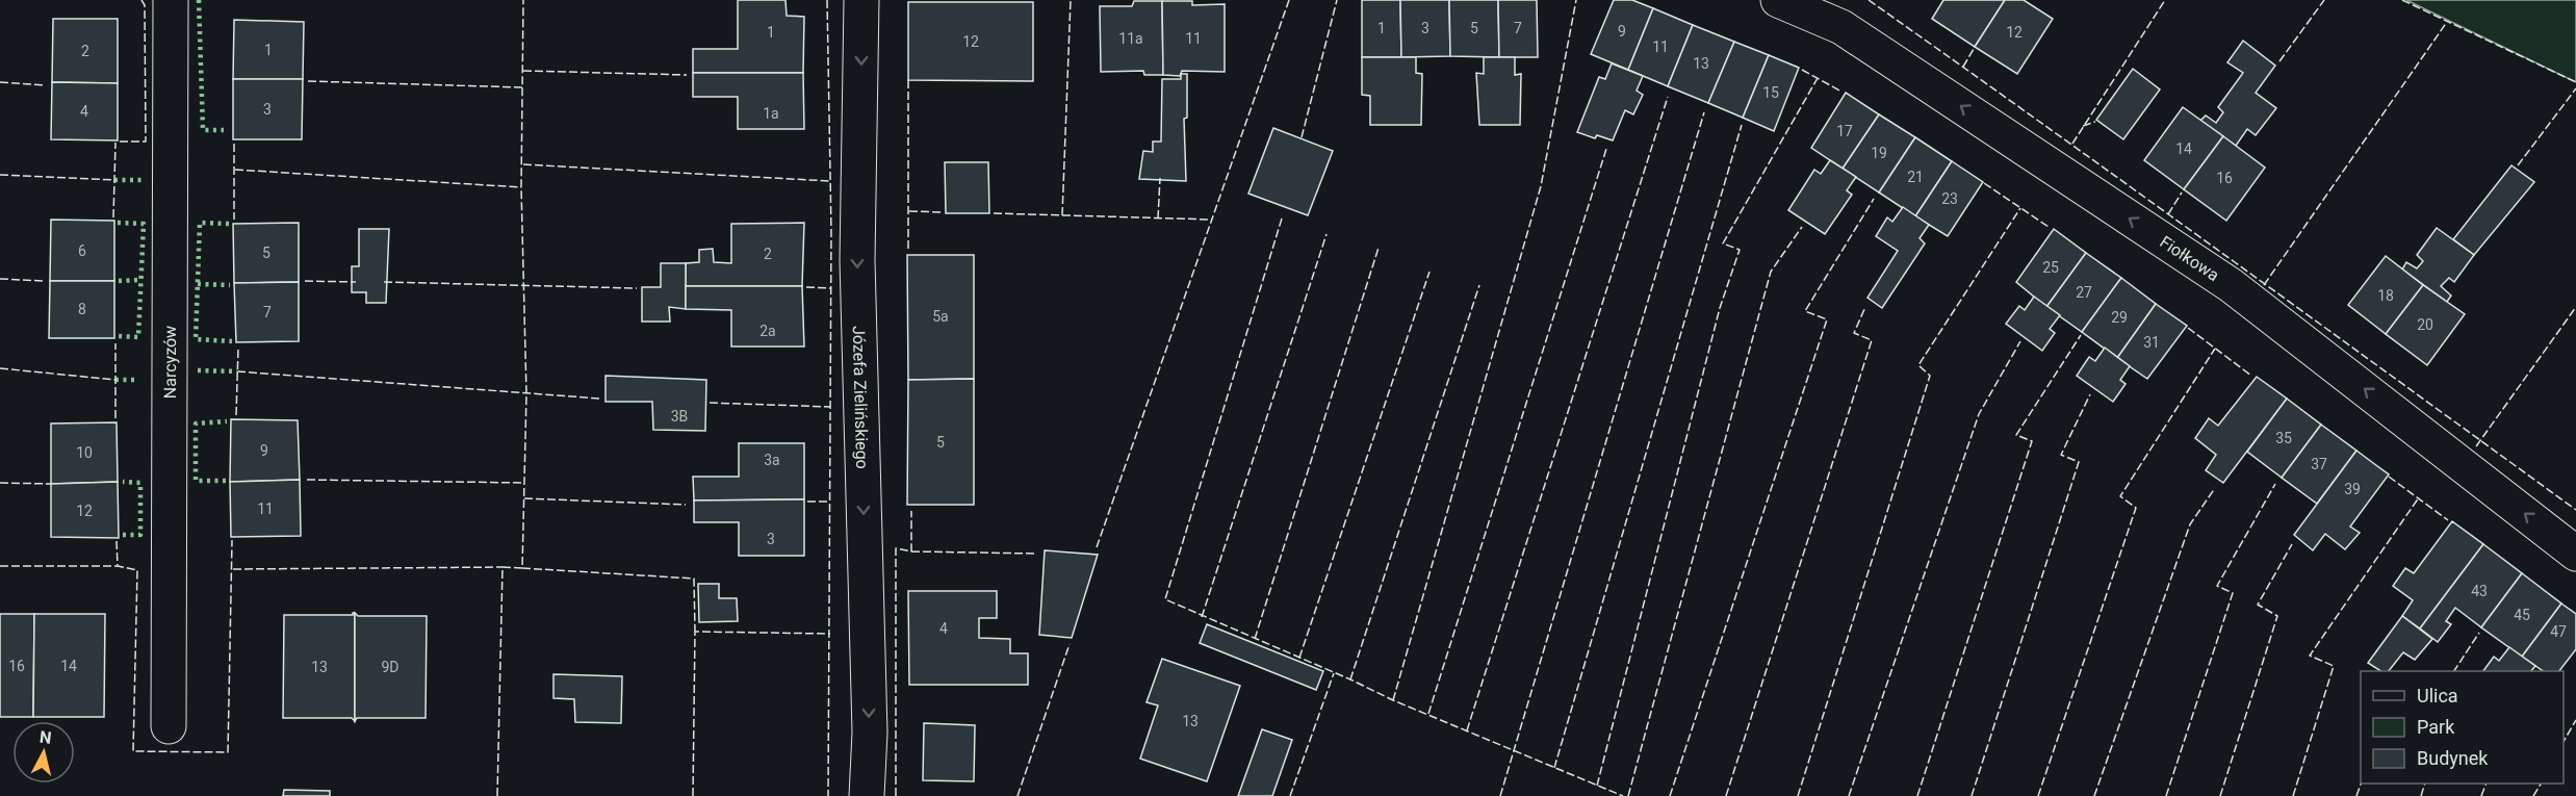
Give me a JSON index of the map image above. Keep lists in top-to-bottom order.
{
  "streets": {
    "street": ["Fiołkowa", "Narcyzów", "Józefa Zielińskiego"]
  },
  "one_way": ["Fiołkowa", "Józefa Zielińskiego"],
  "house_numbers": [
    "1",
    "3",
    "5",
    "7",
    "9",
    "1",
    "12",
    "11a",
    "11",
    "12",
    "11",
    "1",
    "2",
    "13",
    "15",
    "3",
    "4",
    "1a",
    "17",
    "14",
    "19",
    "21",
    "16",
    "23",
    "6",
    "5",
    "2",
    "25",
    "27",
    "18",
    "8",
    "7",
    "5a",
    "29",
    "20",
    "2a",
    "31",
    "3B",
    "35",
    "5",
    "9",
    "10",
    "3a",
    "37",
    "39",
    "11",
    "12",
    "3",
    "43",
    "45",
    "4",
    "47",
    "16",
    "14",
    "13",
    "9D",
    "13"
  ],
  "legend": ["Ulica", "Park", "Budynek"],
  "north": "top"
}
